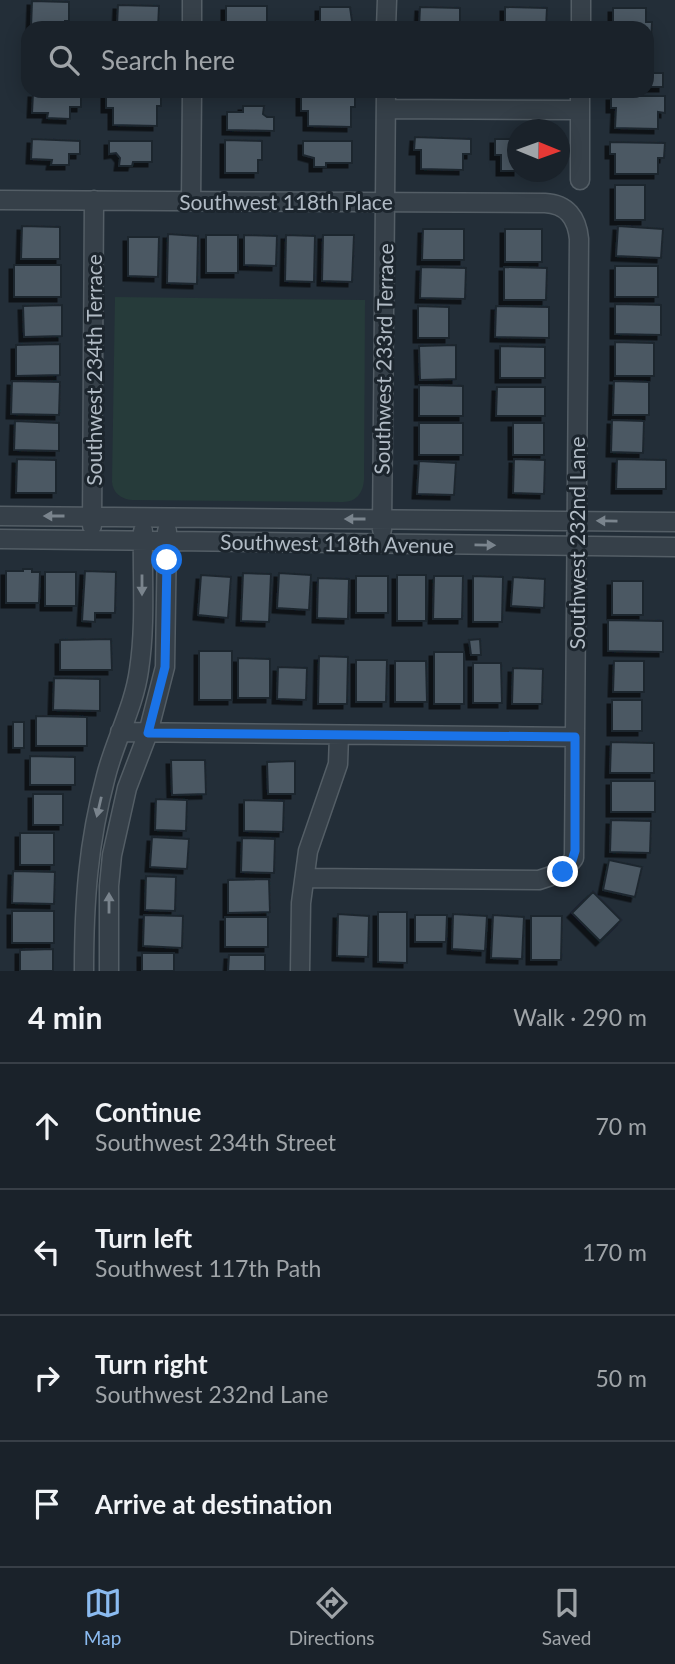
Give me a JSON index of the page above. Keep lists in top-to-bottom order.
{
  "streets": {
    "street": [
      "Southwest 118th Place",
      "Southwest 233rd Terrace",
      "Southwest 234th Terrace",
      "Southwest 118th Avenue",
      "Southwest 232nd Lane"
    ]
  },
  "crossings": [
    ["Southwest 118th Place", "Southwest 233rd Terrace"],
    ["Southwest 118th Place", "Southwest 234th Terrace"],
    ["Southwest 118th Place", "Southwest 232nd Lane"],
    ["Southwest 233rd Terrace", "Southwest 118th Avenue"],
    ["Southwest 234th Terrace", "Southwest 118th Avenue"],
    ["Southwest 118th Avenue", "Southwest 232nd Lane"]
  ],
  "north": "right",
  "page": {
    "search": "Search here",
    "heading": ["4 min", "Walk · 290 m"],
    "list": [
      ["Continue", "Southwest 234th Street", "70 m"],
      ["Turn left", "Southwest 117th Path", "170 m"],
      ["Turn right", "Southwest 232nd Lane", "50 m"],
      "Arrive at destination"
    ],
    "nav": ["Map", "Directions", "Saved"]
  }
}
